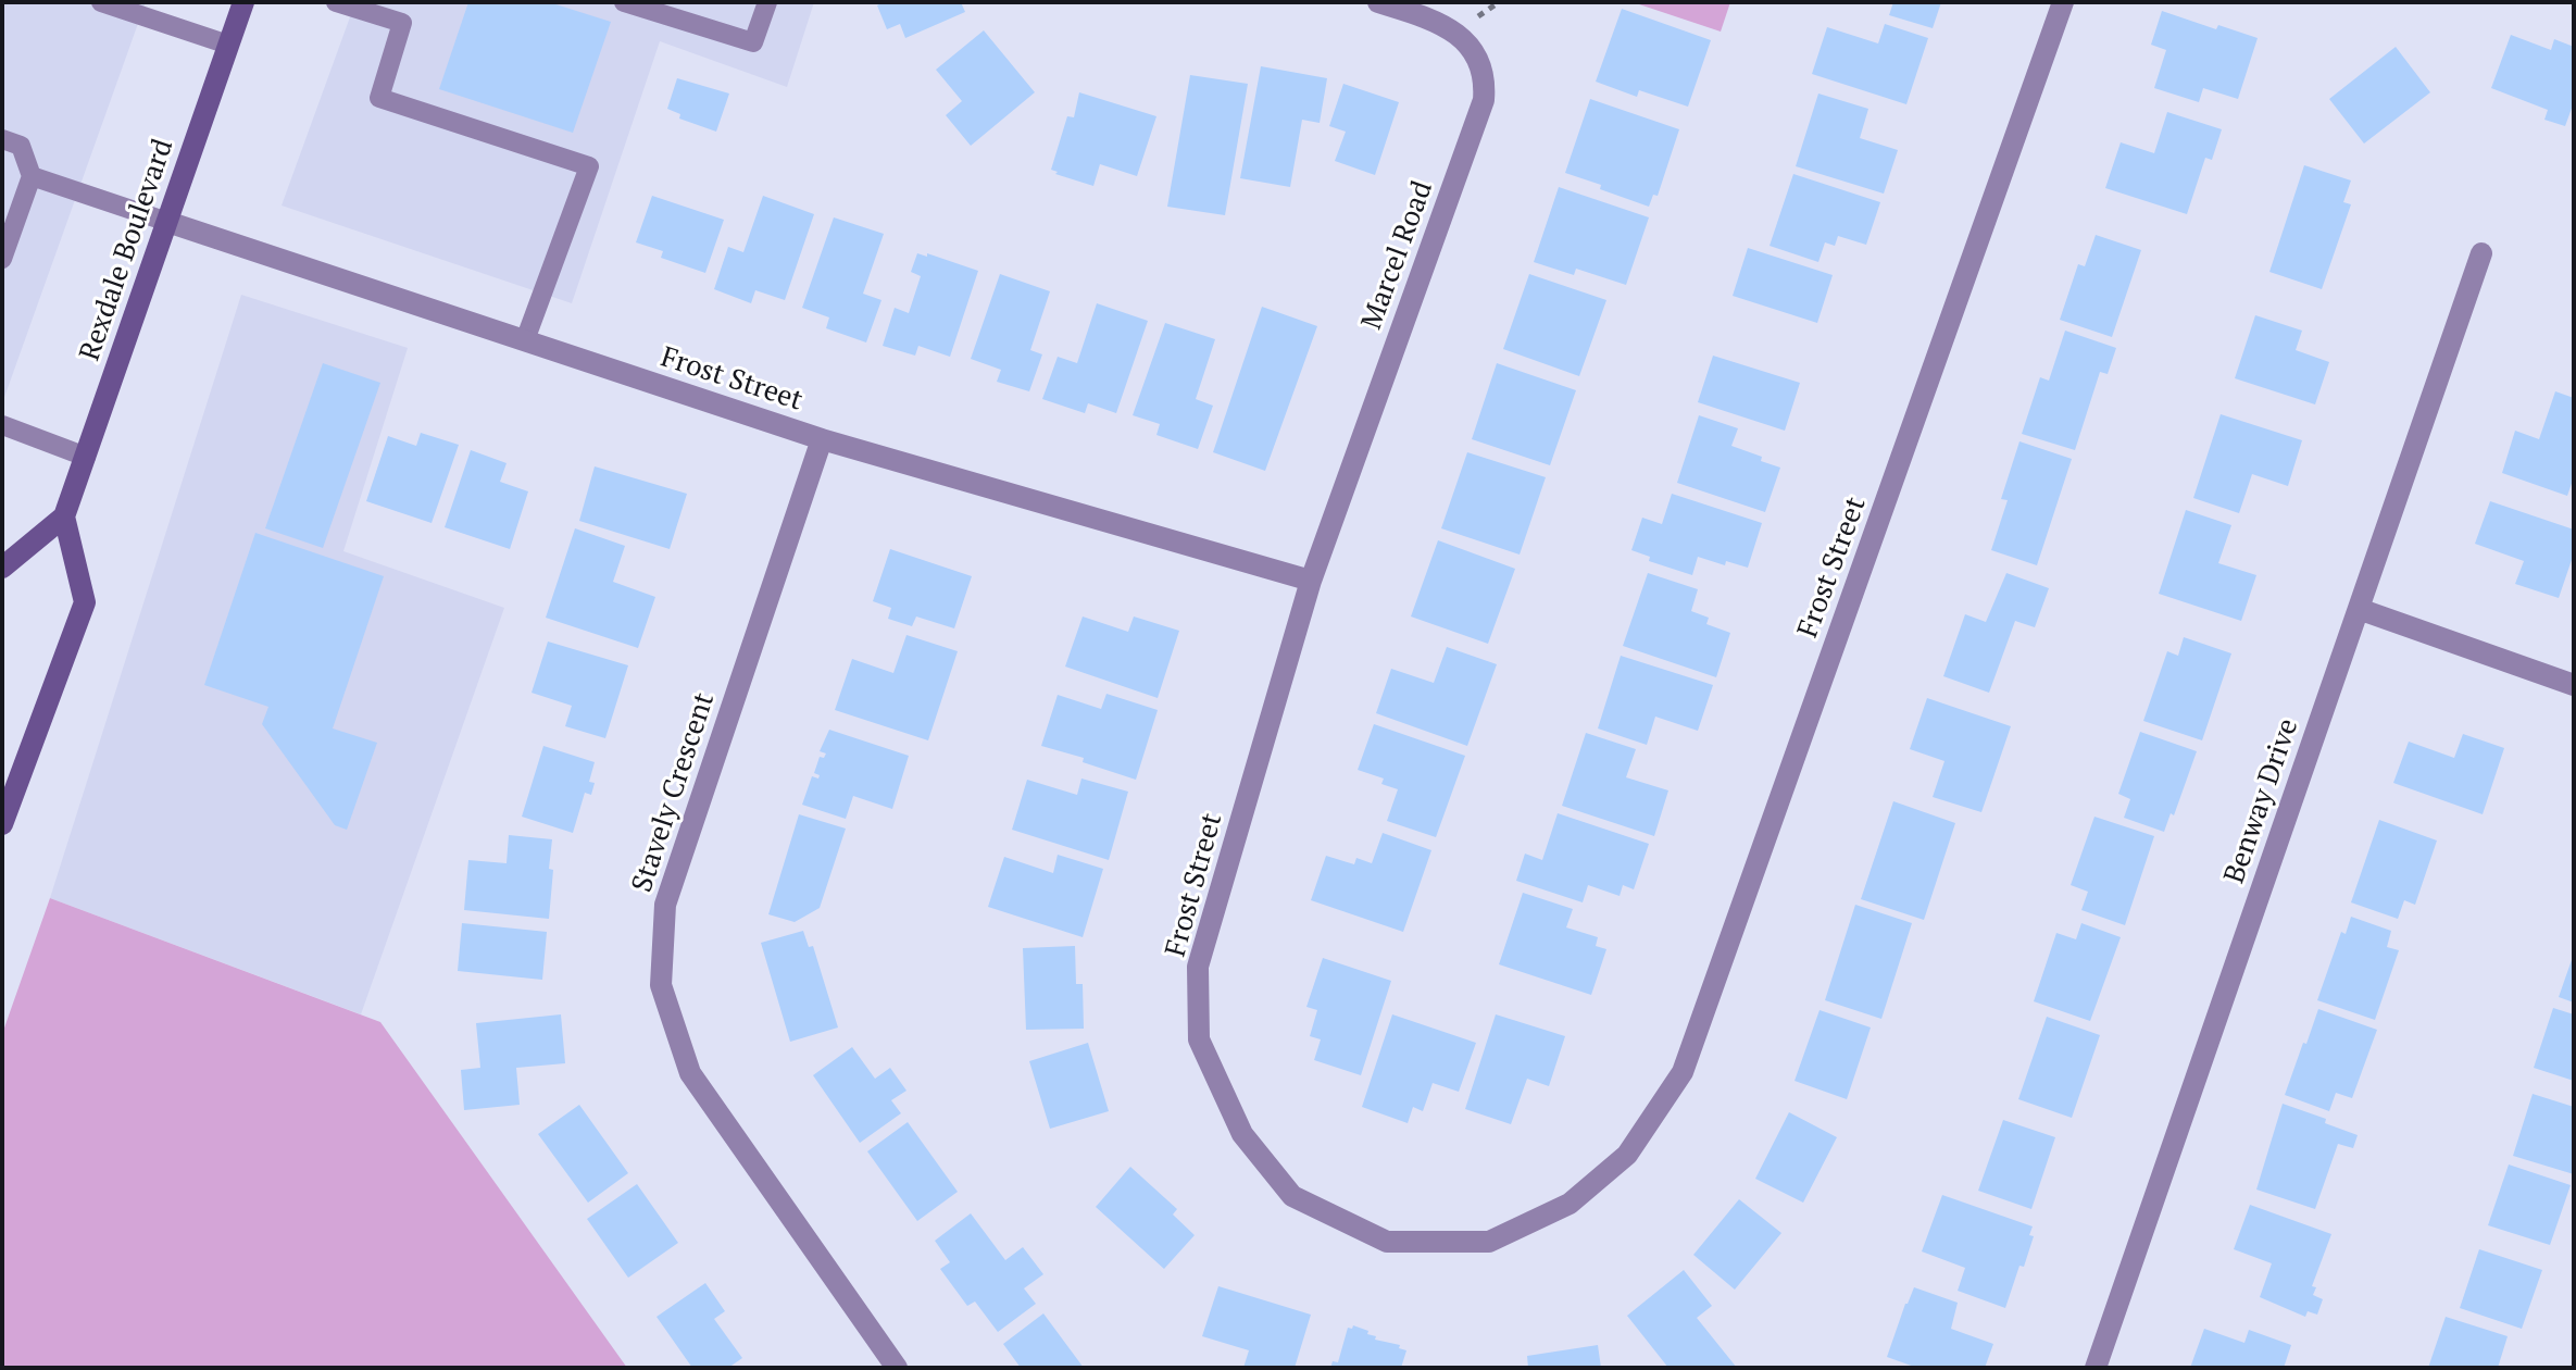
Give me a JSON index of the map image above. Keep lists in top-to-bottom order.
{
  "streets": {
    "main road": ["Rexdale Boulevard"],
    "street": [
      "Marcel Road",
      "Frost Street",
      "Stavely Crescent",
      "Benway Drive"
    ]
  },
  "crossings": [
    ["Rexdale Boulevard", "Frost Street"],
    ["Marcel Road", "Frost Street"],
    ["Frost Street", "Stavely Crescent"]
  ]
}
